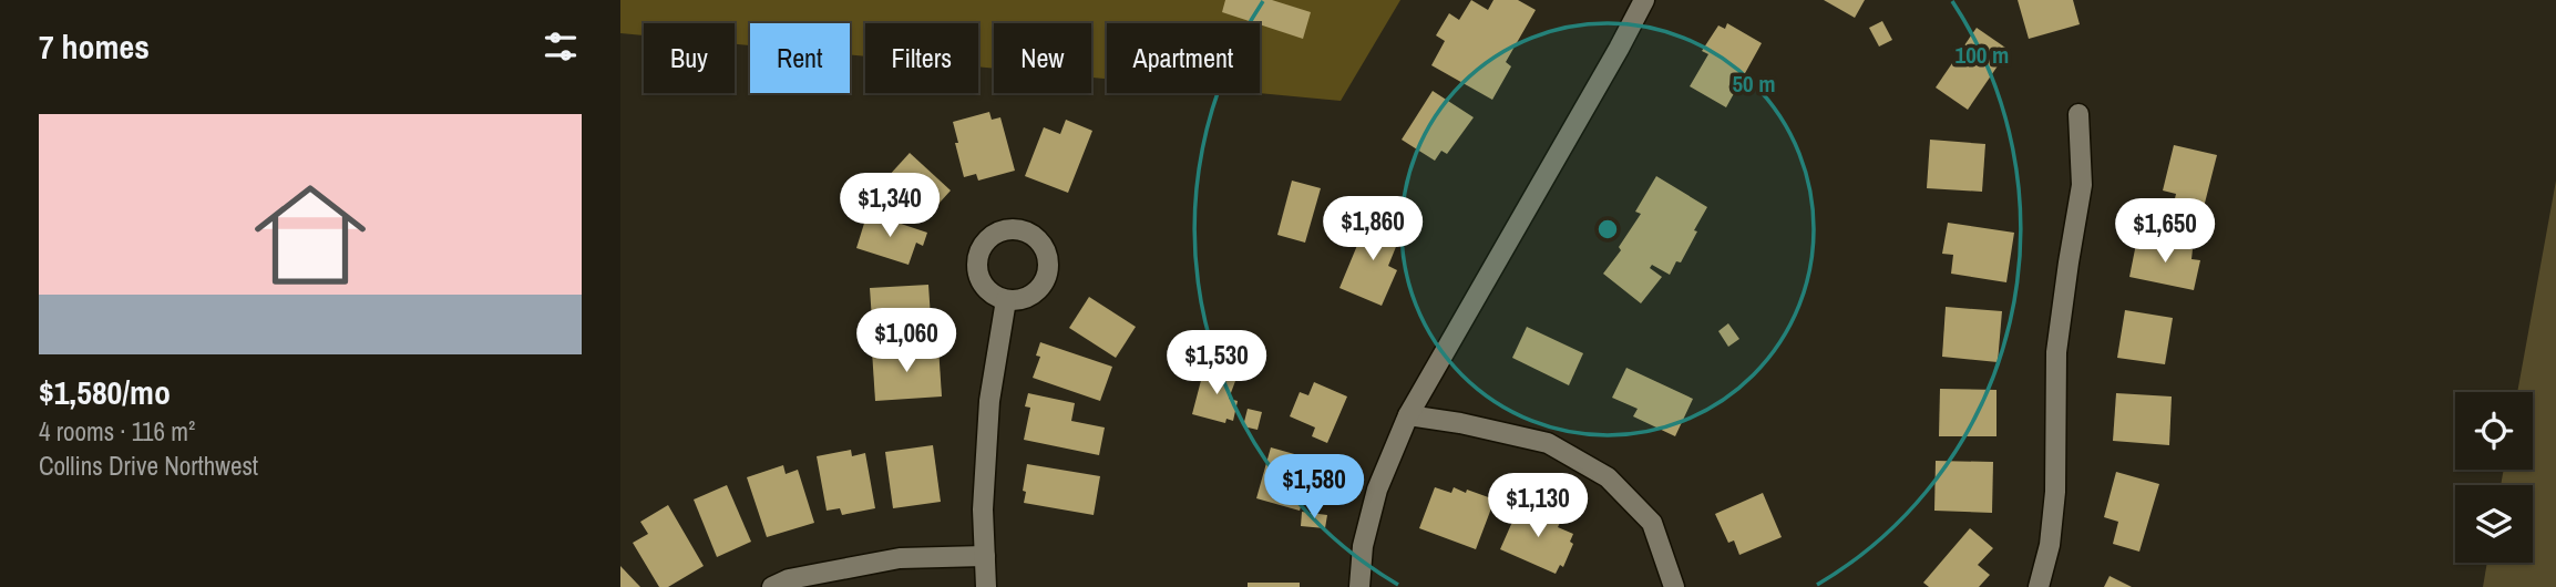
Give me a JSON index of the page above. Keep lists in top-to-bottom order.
{
  "page": {
    "heading": "7 homes",
    "chip": [
      "Buy",
      "Rent",
      "Filters",
      "New",
      "Apartment"
    ],
    "list": [
      {
        "name": "$1,580/mo",
        "note": "4 rooms · 116 m² · Collins Drive Northwest"
      }
    ],
    "price": [
      "$1,340",
      "$1,860",
      "$1,650",
      "$1,060",
      "$1,530",
      "$1,580",
      "$1,130"
    ]
  },
  "rings": ["100 m", "50 m"]
}
